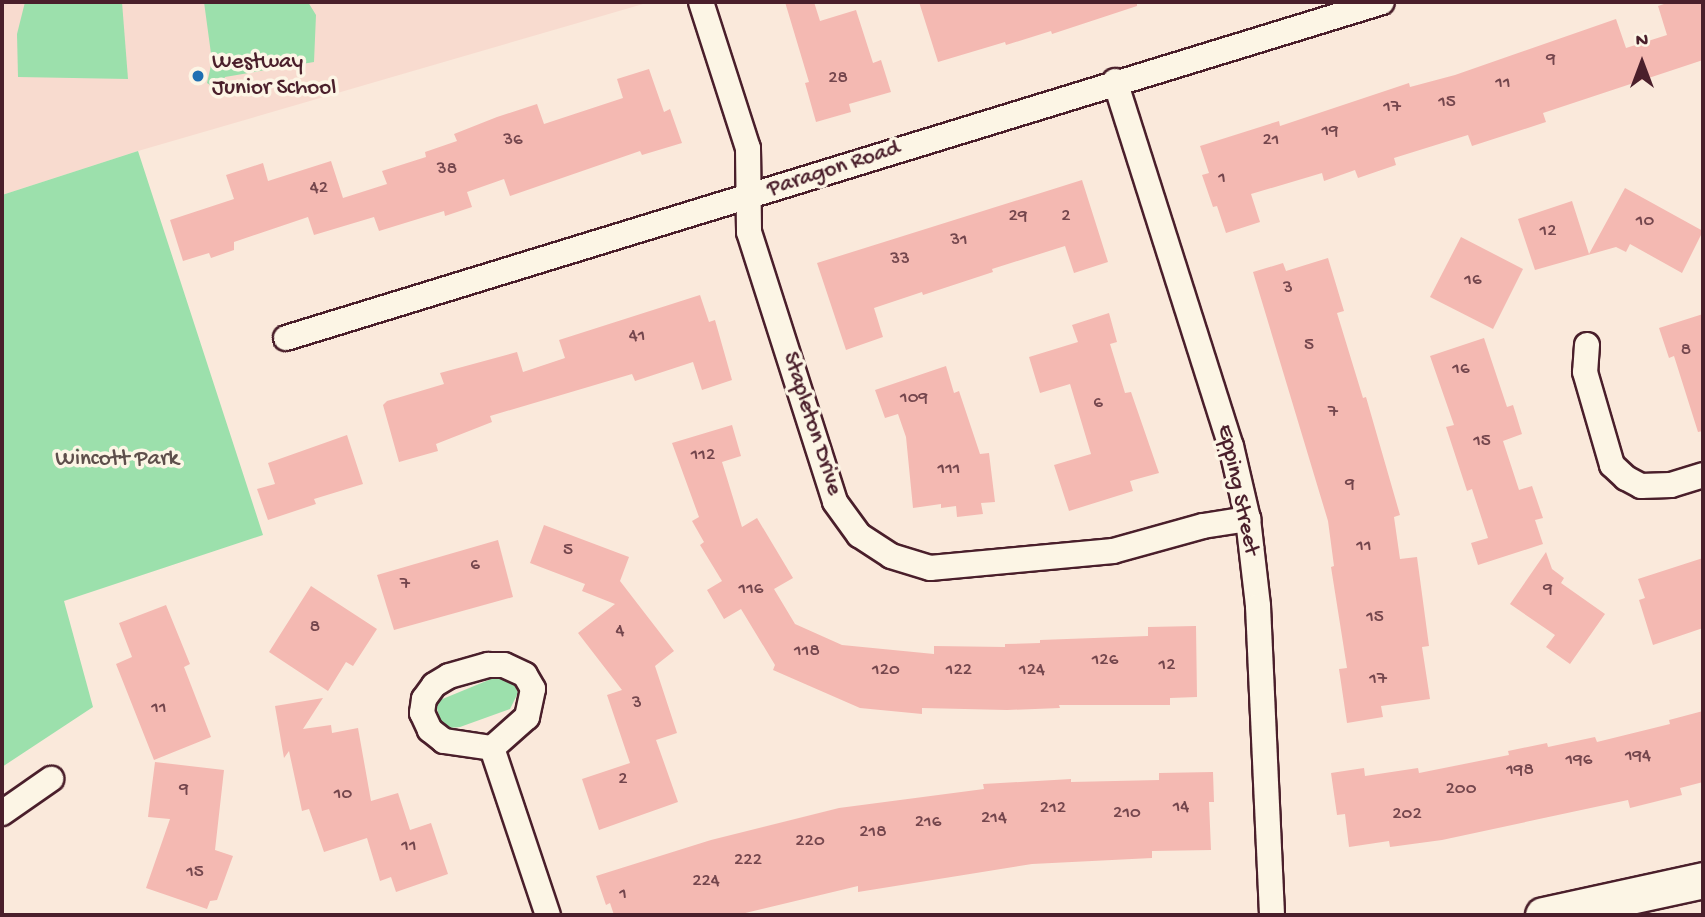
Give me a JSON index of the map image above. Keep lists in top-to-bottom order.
{
  "streets": {
    "street": ["Paragon Road", "Stapleton Drive", "Epping Street"]
  },
  "crossings": [
    ["Paragon Road", "Stapleton Drive"],
    ["Paragon Road", "Epping Street"],
    ["Stapleton Drive", "Epping Street"]
  ],
  "parks": ["Wincott Park"],
  "places": ["Westway Junior School"],
  "house_numbers": [
    "9",
    "28",
    "11",
    "15",
    "17",
    "19",
    "36",
    "21",
    "38",
    "1",
    "42",
    "29",
    "2",
    "10",
    "12",
    "31",
    "33",
    "16",
    "3",
    "41",
    "5",
    "8",
    "16",
    "109",
    "6",
    "7",
    "15",
    "112",
    "111",
    "9",
    "11",
    "5",
    "6",
    "7",
    "116",
    "9",
    "15",
    "8",
    "4",
    "118",
    "126",
    "12",
    "120",
    "122",
    "124",
    "17",
    "3",
    "11",
    "194",
    "196",
    "198",
    "2",
    "9",
    "200",
    "10",
    "14",
    "212",
    "210",
    "202",
    "214",
    "216",
    "218",
    "220",
    "11",
    "222",
    "15",
    "224",
    "1"
  ],
  "north": "top"
}
